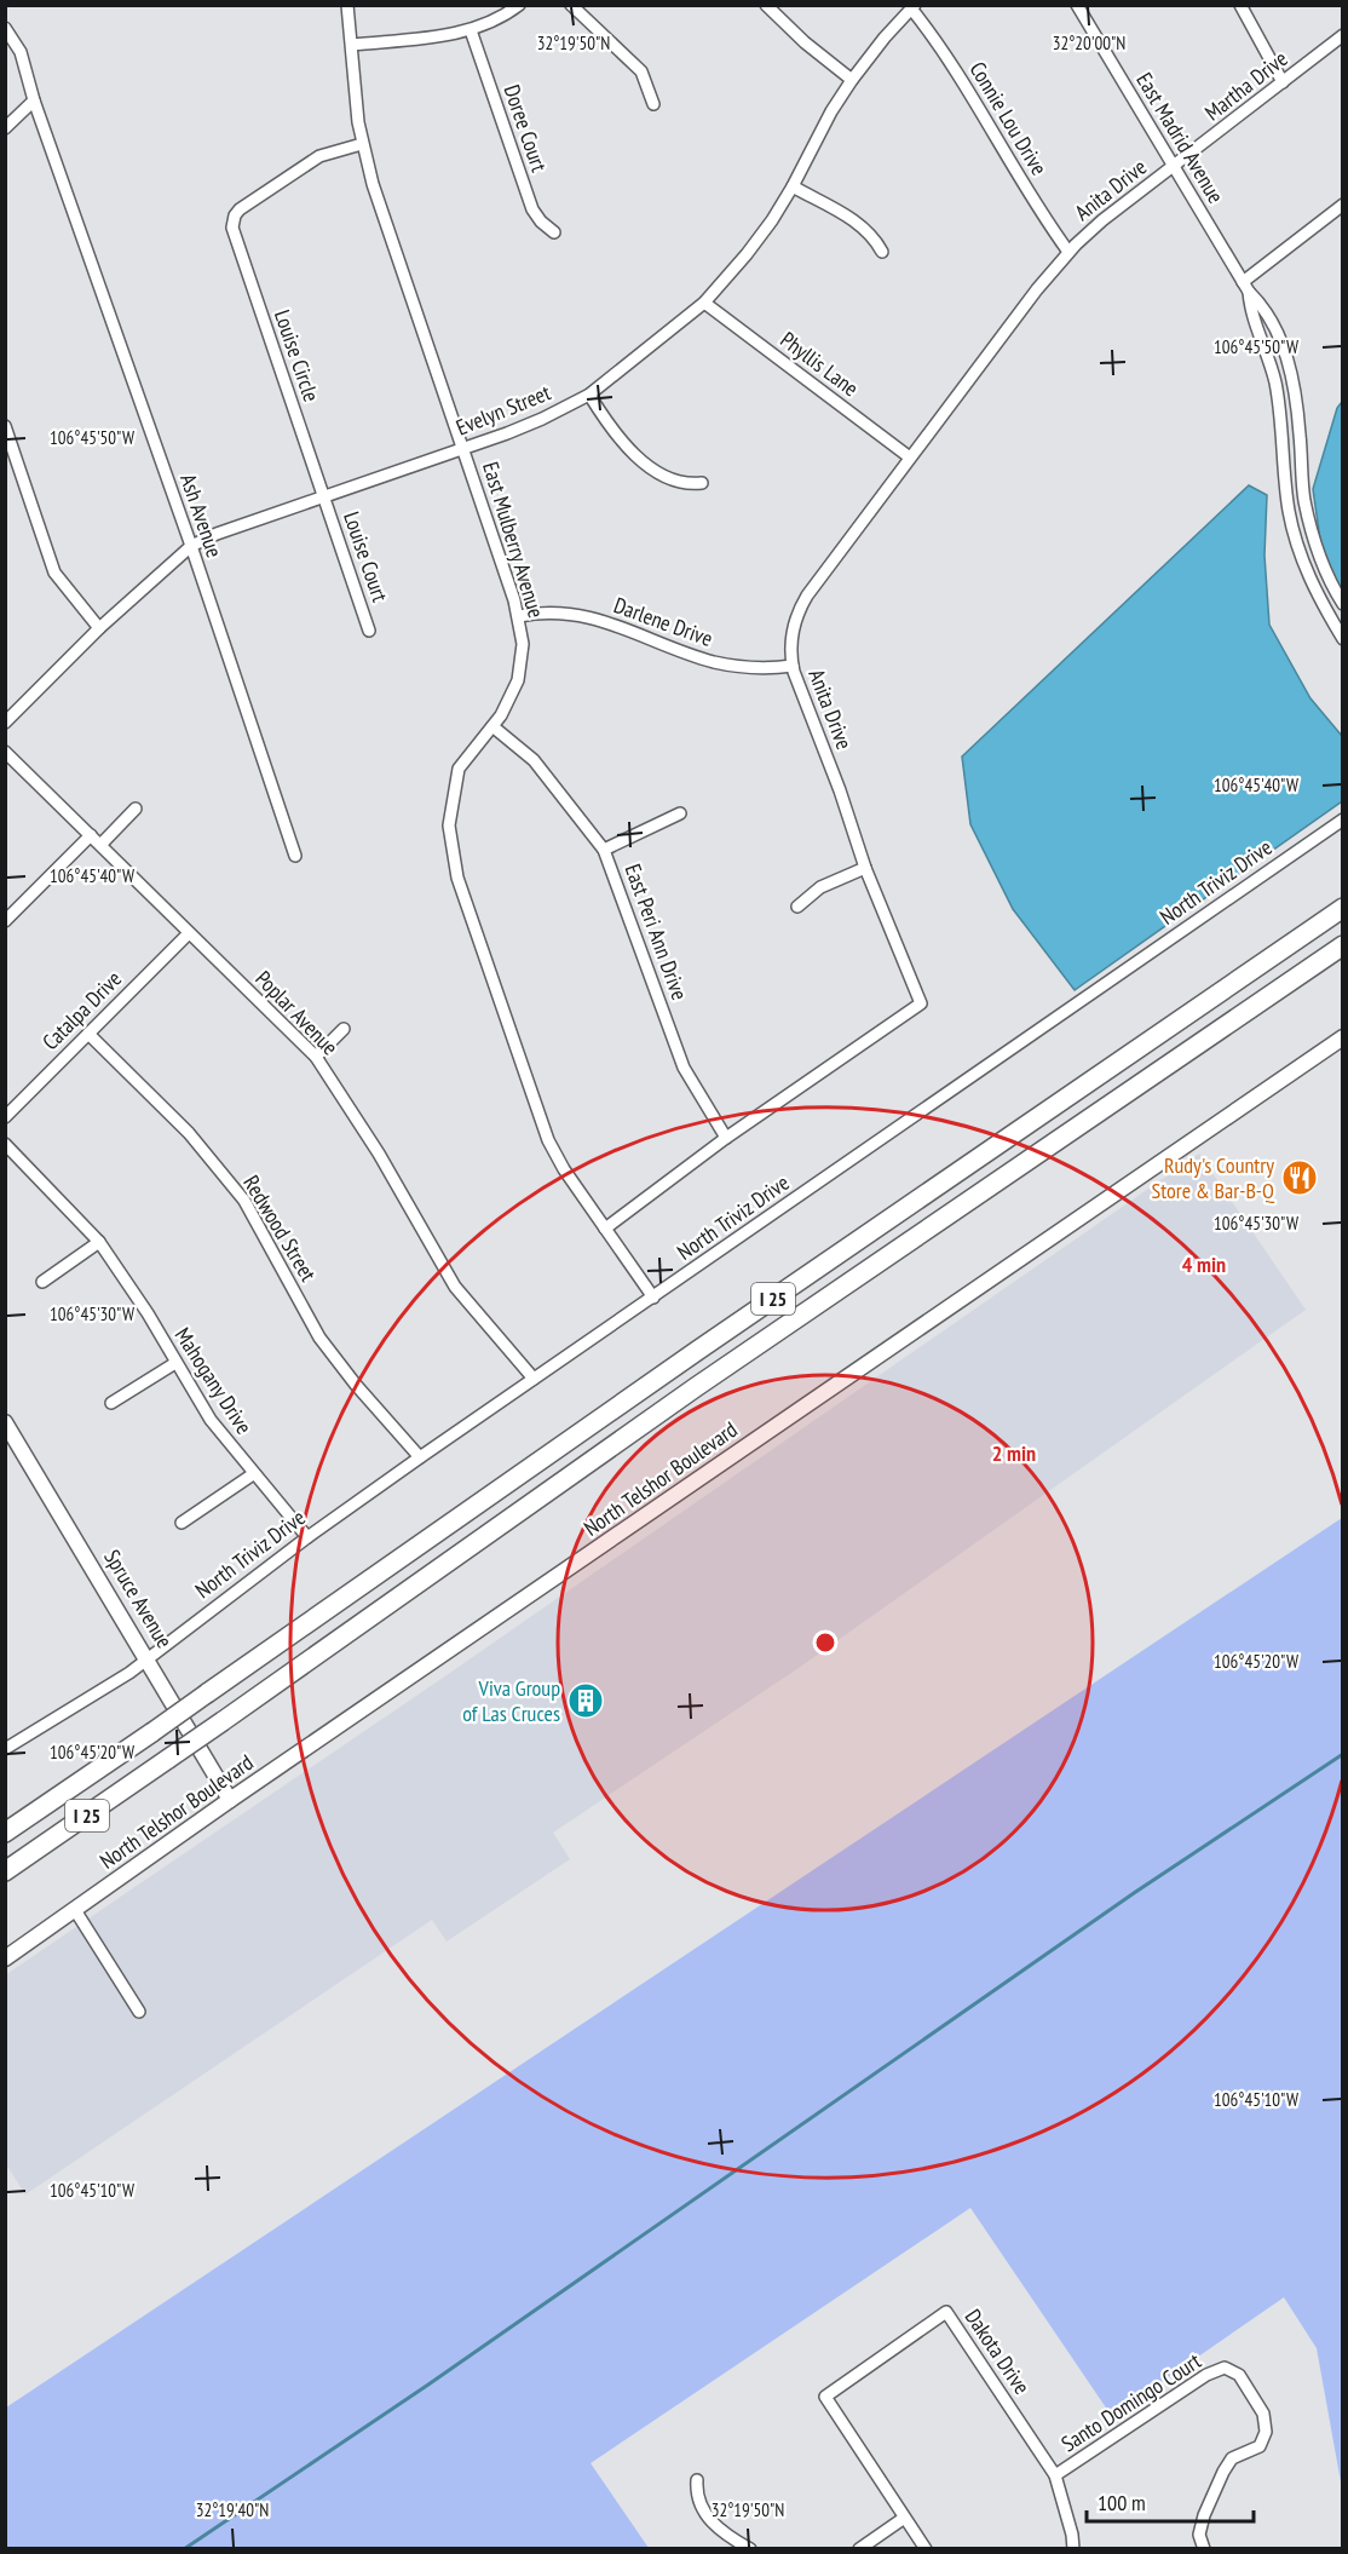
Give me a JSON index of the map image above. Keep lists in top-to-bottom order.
{
  "streets": {
    "highway": ["I 25"],
    "main road": ["North Telshor Boulevard", "Spruce Avenue"],
    "street": [
      "Martha Drive",
      "Connie Lou Drive",
      "Doree Court",
      "East Madrid Avenue",
      "Anita Drive",
      "Louise Circle",
      "Phyllis Lane",
      "Evelyn Street",
      "Ash Avenue",
      "East Mulberry Avenue",
      "Louise Court",
      "Darlene Drive",
      "North Triviz Drive",
      "East Peri Ann Drive",
      "Catalpa Drive",
      "Poplar Avenue",
      "Redwood Street",
      "Mahogany Drive",
      "Dakota Drive",
      "Santo Domingo Court"
    ]
  },
  "crossings": [
    ["Martha Drive", "East Madrid Avenue"],
    ["Martha Drive", "Anita Drive"],
    ["Connie Lou Drive", "Anita Drive"],
    ["Connie Lou Drive", "Evelyn Street"],
    ["East Madrid Avenue", "Anita Drive"],
    ["Anita Drive", "Phyllis Lane"],
    ["Anita Drive", "East Mulberry Avenue"],
    ["Anita Drive", "Darlene Drive"],
    ["Anita Drive", "East Peri Ann Drive"],
    ["Louise Circle", "Evelyn Street"],
    ["Louise Circle", "East Mulberry Avenue"],
    ["Louise Circle", "Louise Court"],
    ["Phyllis Lane", "Evelyn Street"],
    ["Evelyn Street", "Ash Avenue"],
    ["Evelyn Street", "East Mulberry Avenue"],
    ["Evelyn Street", "Louise Court"],
    ["East Mulberry Avenue", "Darlene Drive"],
    ["East Mulberry Avenue", "North Triviz Drive"],
    ["East Mulberry Avenue", "East Peri Ann Drive"],
    ["North Triviz Drive", "Poplar Avenue"],
    ["North Triviz Drive", "Redwood Street"],
    ["North Triviz Drive", "Mahogany Drive"],
    ["North Triviz Drive", "Spruce Avenue"],
    ["Catalpa Drive", "Poplar Avenue"],
    ["Catalpa Drive", "Redwood Street"],
    ["North Telshor Boulevard", "Spruce Avenue"],
    ["Dakota Drive", "Santo Domingo Court"]
  ],
  "places": {
    "restaurant": ["Rudy's Country Store & Bar-B-Q"],
    "building": ["Viva Group of Las Cruces"]
  },
  "scale_bar": "100 m",
  "coordinates": [
    "32°19'50\"N",
    "32°20'00\"N",
    "106°45'50\"W",
    "106°45'40\"W",
    "106°45'30\"W",
    "106°45'20\"W",
    "106°45'10\"W",
    "32°19'40\"N"
  ],
  "rings": ["4 min", "2 min"]
}
